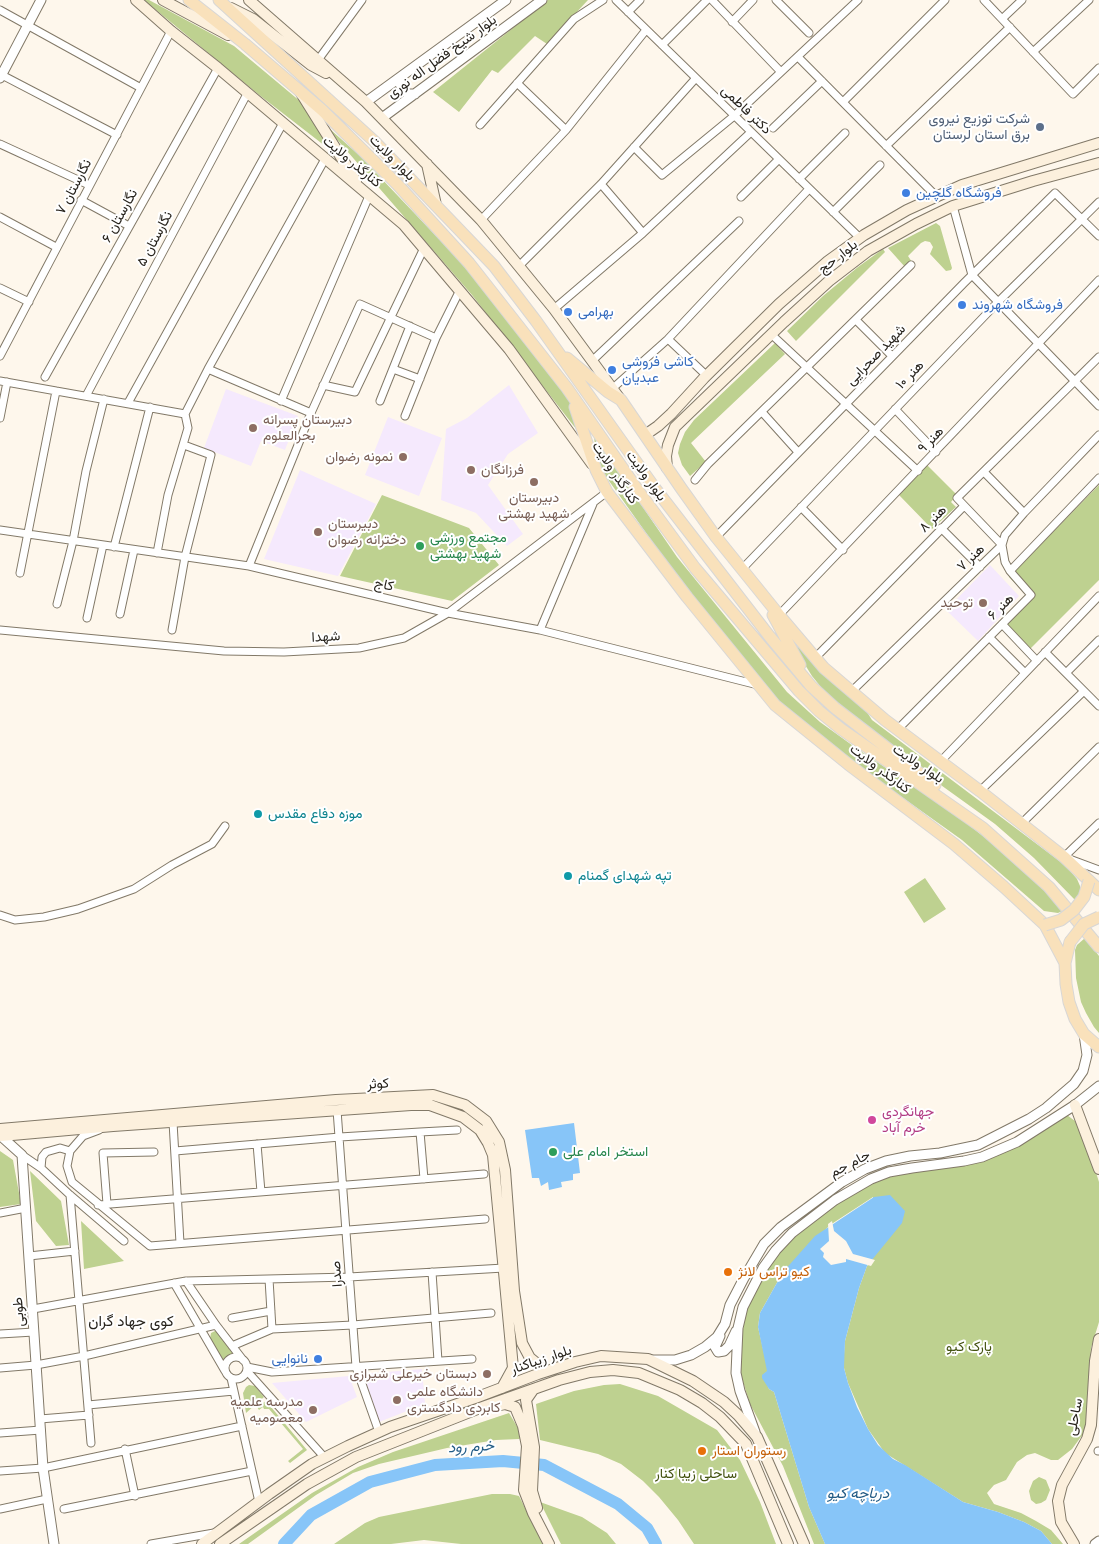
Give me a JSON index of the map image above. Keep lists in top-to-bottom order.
{
  "streets": {
    "main road": [
      "بلوار ولایت",
      "کنارگذر ولایت",
      "بلوار حج",
      "کوثر",
      "بلوار زیباکنار",
      "ساحلی"
    ],
    "street": [
      "بلوار شیخ فضل اله نوری",
      "دکتر فاطمی",
      "نگارستان ۷",
      "نگارستان ۶",
      "نگارستان ۵",
      "شهید صحرایی",
      "هنر ۱۰",
      "هنر ۹",
      "هنر ۸",
      "هنر ۷",
      "کاج",
      "هنر ۶",
      "شهدا",
      "جام جم",
      "صدرا",
      "طوبی"
    ]
  },
  "crossings": [
    ["دکتر فاطمی", "بلوار حج"],
    ["کنارگذر ولایت", "نگارستان ۷"],
    ["کنارگذر ولایت", "نگارستان ۶"],
    ["کنارگذر ولایت", "نگارستان ۵"],
    ["کنارگذر ولایت", "کاج"],
    ["کنارگذر ولایت", "شهدا"],
    ["شهید صحرایی", "هنر ۱۰"],
    ["کاج", "شهدا"],
    ["کوثر", "صدرا"],
    ["کوثر", "بلوار زیباکنار"],
    ["جام جم", "بلوار زیباکنار"],
    ["صدرا", "بلوار زیباکنار"]
  ],
  "districts": ["کوی جهاد گران"],
  "water": ["خرم رود", "دریاچه کیو"],
  "parks": ["پارک کیو", "ساحلی زیبا کنار"],
  "places": [
    "شرکت توزیع نیروی برق استان لرستان",
    "فروشگاه گلچین",
    "فروشگاه شهروند",
    "بهرامی",
    "کاشی فروشی عبدیان",
    "دبیرستان پسرانه بحرالعلوم",
    "نمونه رضوان",
    "فرزانگان",
    "دبیرستان شهید بهشتی",
    "دبیرستان دخترانه رضوان",
    "مجتمع ورزشی شهید بهشتی",
    "توحید",
    "موزه دفاع مقدس",
    "تپه شهدای گمنام",
    "جهانگردى خرم آباد",
    "استخر امام علی",
    "کیو تراس لانژ",
    "نانوایی",
    "دبستان خیرعلی شیرازی",
    "دانشگاه علمی کابردی دادگستری",
    "مدرسه علمیه معصومیه",
    "رستوران استار"
  ]
}
